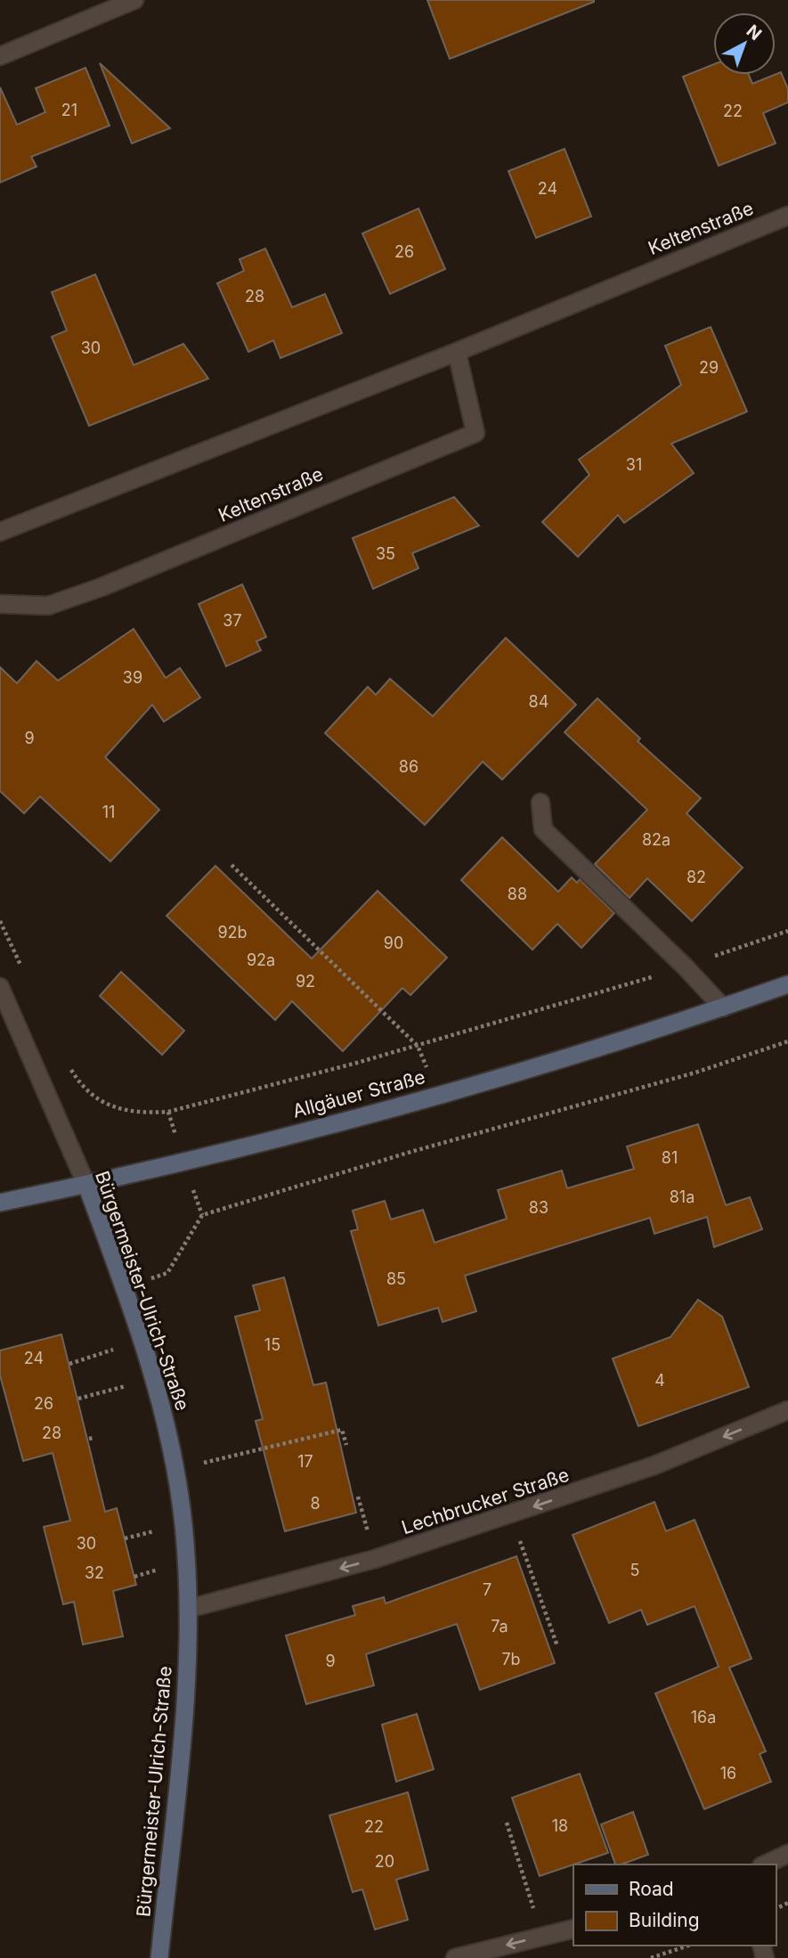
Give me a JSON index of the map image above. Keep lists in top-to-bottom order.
{
  "streets": {
    "main road": ["Allgäuer Straße", "Bürgermeister-Ulrich-Straße"],
    "street": ["Keltenstraße", "Lechbrucker Straße"]
  },
  "crossings": [
    ["Allgäuer Straße", "Bürgermeister-Ulrich-Straße"],
    ["Bürgermeister-Ulrich-Straße", "Lechbrucker Straße"]
  ],
  "one_way": ["Lechbrucker Straße"],
  "house_numbers": [
    "21",
    "22",
    "24",
    "26",
    "28",
    "30",
    "29",
    "31",
    "35",
    "37",
    "39",
    "84",
    "9",
    "86",
    "11",
    "82a",
    "82",
    "88",
    "92b",
    "90",
    "92a",
    "92",
    "81",
    "81a",
    "83",
    "85",
    "15",
    "24",
    "4",
    "26",
    "28",
    "17",
    "8",
    "30",
    "5",
    "32",
    "7",
    "7a",
    "7b",
    "9",
    "16a",
    "16",
    "18",
    "22",
    "20"
  ],
  "legend": ["Road", "Building"],
  "north": "top right"
}
